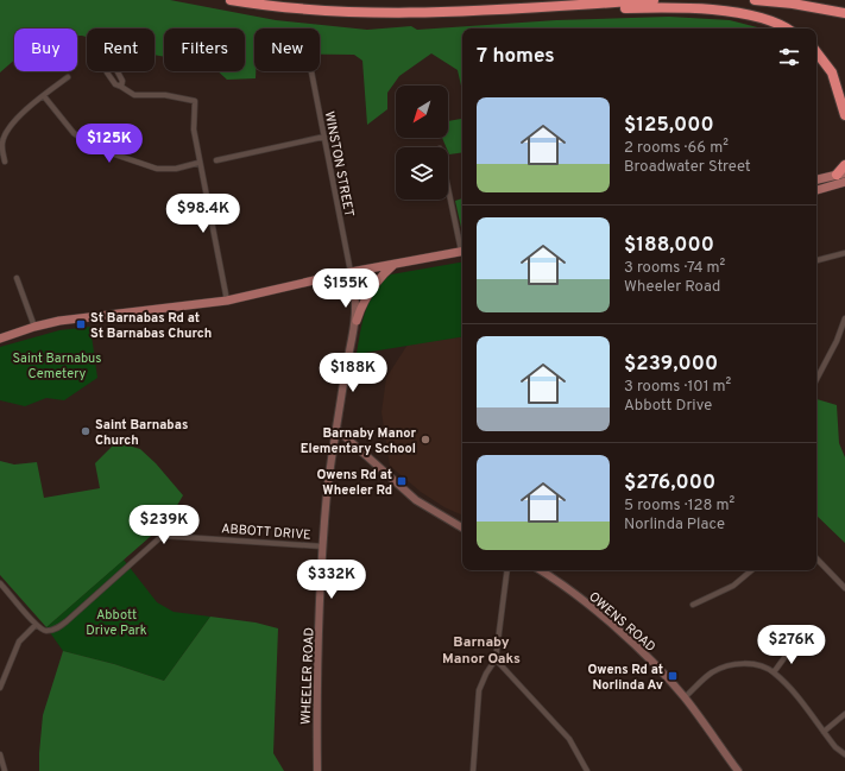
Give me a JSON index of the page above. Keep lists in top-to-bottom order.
{
  "streets": {
    "main road": ["OWENS ROAD", "WHEELER ROAD"],
    "street": ["WINSTON STREET", "ABBOTT DRIVE"]
  },
  "crossings": [
    ["WINSTON STREET", "WHEELER ROAD"],
    ["ABBOTT DRIVE", "WHEELER ROAD"]
  ],
  "districts": ["Barnaby Manor Oaks"],
  "parks": ["Saint Barnabus Cemetery", "Abbott Drive Park"],
  "places": {
    "transit": ["St Barnabas Rd at St Barnabas Church", "Owens Rd at Wheeler Rd", "Owens Rd at Norlinda Av"],
    "other": ["Saint Barnabas Church", "Barnaby Manor Elementary School"]
  },
  "north": "bottom left",
  "page": {
    "chip": [
      "Buy",
      "Rent",
      "Filters",
      "New"
    ],
    "heading": "7 homes",
    "list": [
      {
        "name": "$125,000",
        "note": "2 rooms · 66 m² · Broadwater Street"
      },
      {
        "name": "$188,000",
        "note": "3 rooms · 74 m² · Wheeler Road"
      },
      {
        "name": "$239,000",
        "note": "3 rooms · 101 m² · Abbott Drive"
      },
      {
        "name": "$276,000",
        "note": "5 rooms · 128 m² · Norlinda Place"
      }
    ],
    "price": [
      "$125K",
      "$98.4K",
      "$155K",
      "$188K",
      "$239K",
      "$332K",
      "$276K"
    ]
  }
}
